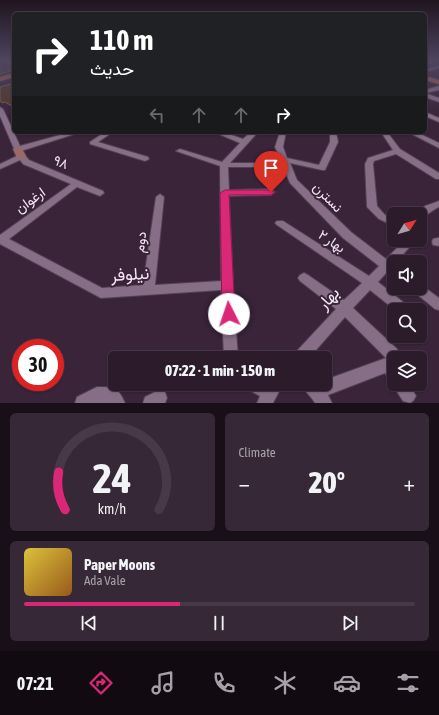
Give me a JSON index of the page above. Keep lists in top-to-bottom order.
{
  "streets": {
    "street": [
      "۹۸",
      "نسترن",
      "ارغوان",
      "بهار ۲",
      "دوم",
      "نیلوفر",
      "بهار"
    ]
  },
  "crossings": [
    ["۹۸", "ارغوان"],
    ["ارغوان", "نیلوفر"],
    ["بهار ۲", "بهار"],
    ["دوم", "نیلوفر"]
  ],
  "north": "top right",
  "page": {
    "turn": ["110 m", "حدیث"],
    "limit": "30",
    "trip": "07:22 · 1 min · 150 m",
    "tile": "Climate",
    "heat": ["−", "20°", "+"],
    "song": ["Paper Moons", "Ada Vale"],
    "tabs": "07:21",
    "gauge": ["24", "km/h"]
  }
}
